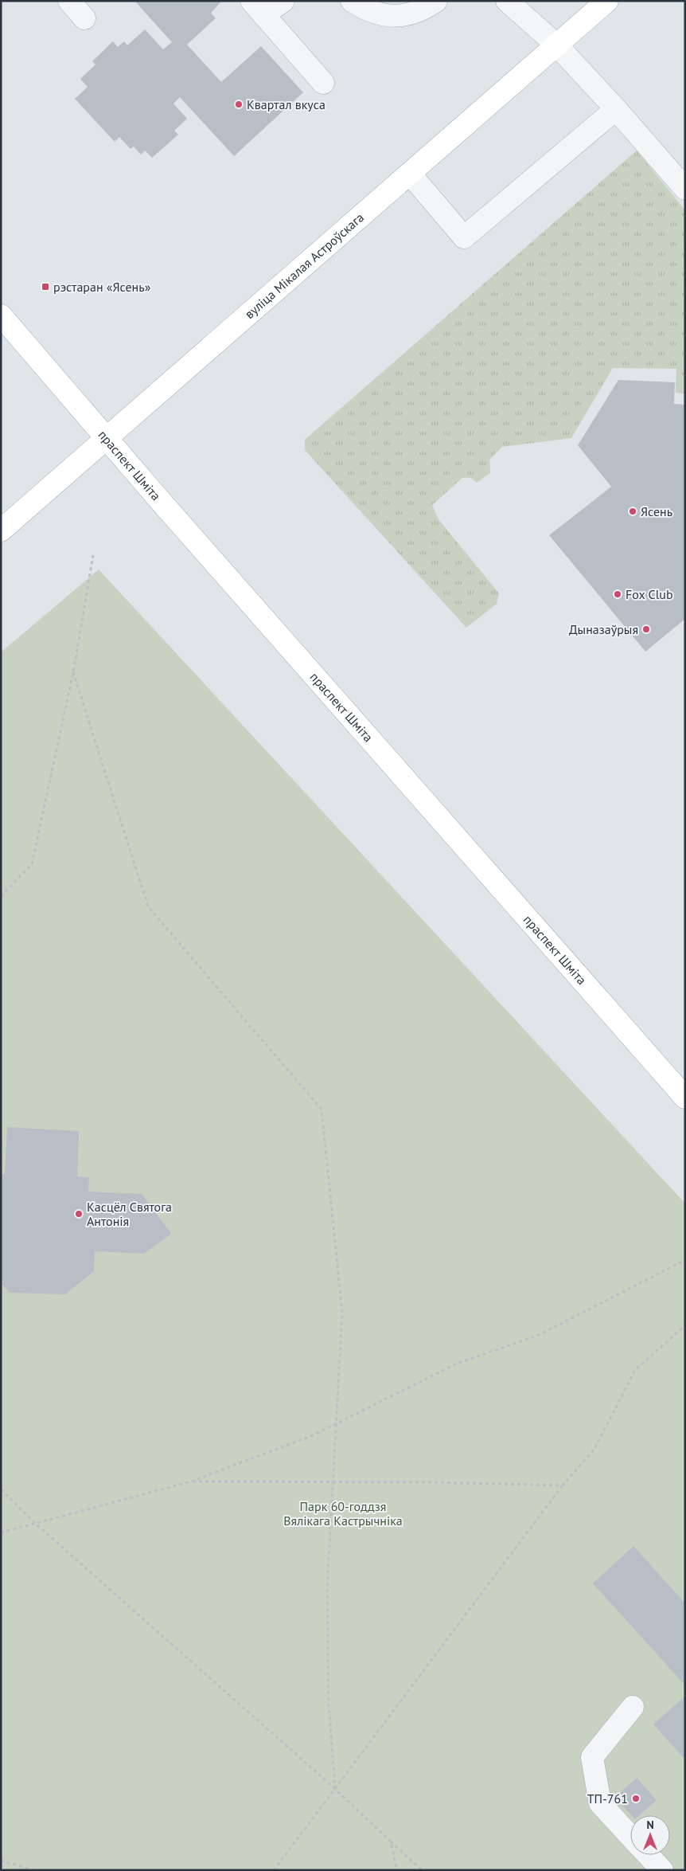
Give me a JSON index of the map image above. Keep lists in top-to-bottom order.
{
  "streets": {
    "main road": ["вуліца Мікалая Астроўскага", "праспект Шміта"]
  },
  "crossings": [
    ["вуліца Мікалая Астроўскага", "праспект Шміта"]
  ],
  "parks": ["Парк 60-годдзя Вялікага Кастрычніка"],
  "places": {
    "other": [
      "Квартал вкуса",
      "Ясень",
      "Fox Club",
      "Дыназаўрыя",
      "Касцёл Святога Антонія",
      "ТП-761"
    ],
    "transit": ["рэстаран «Ясень»"]
  },
  "north": "top"
}
